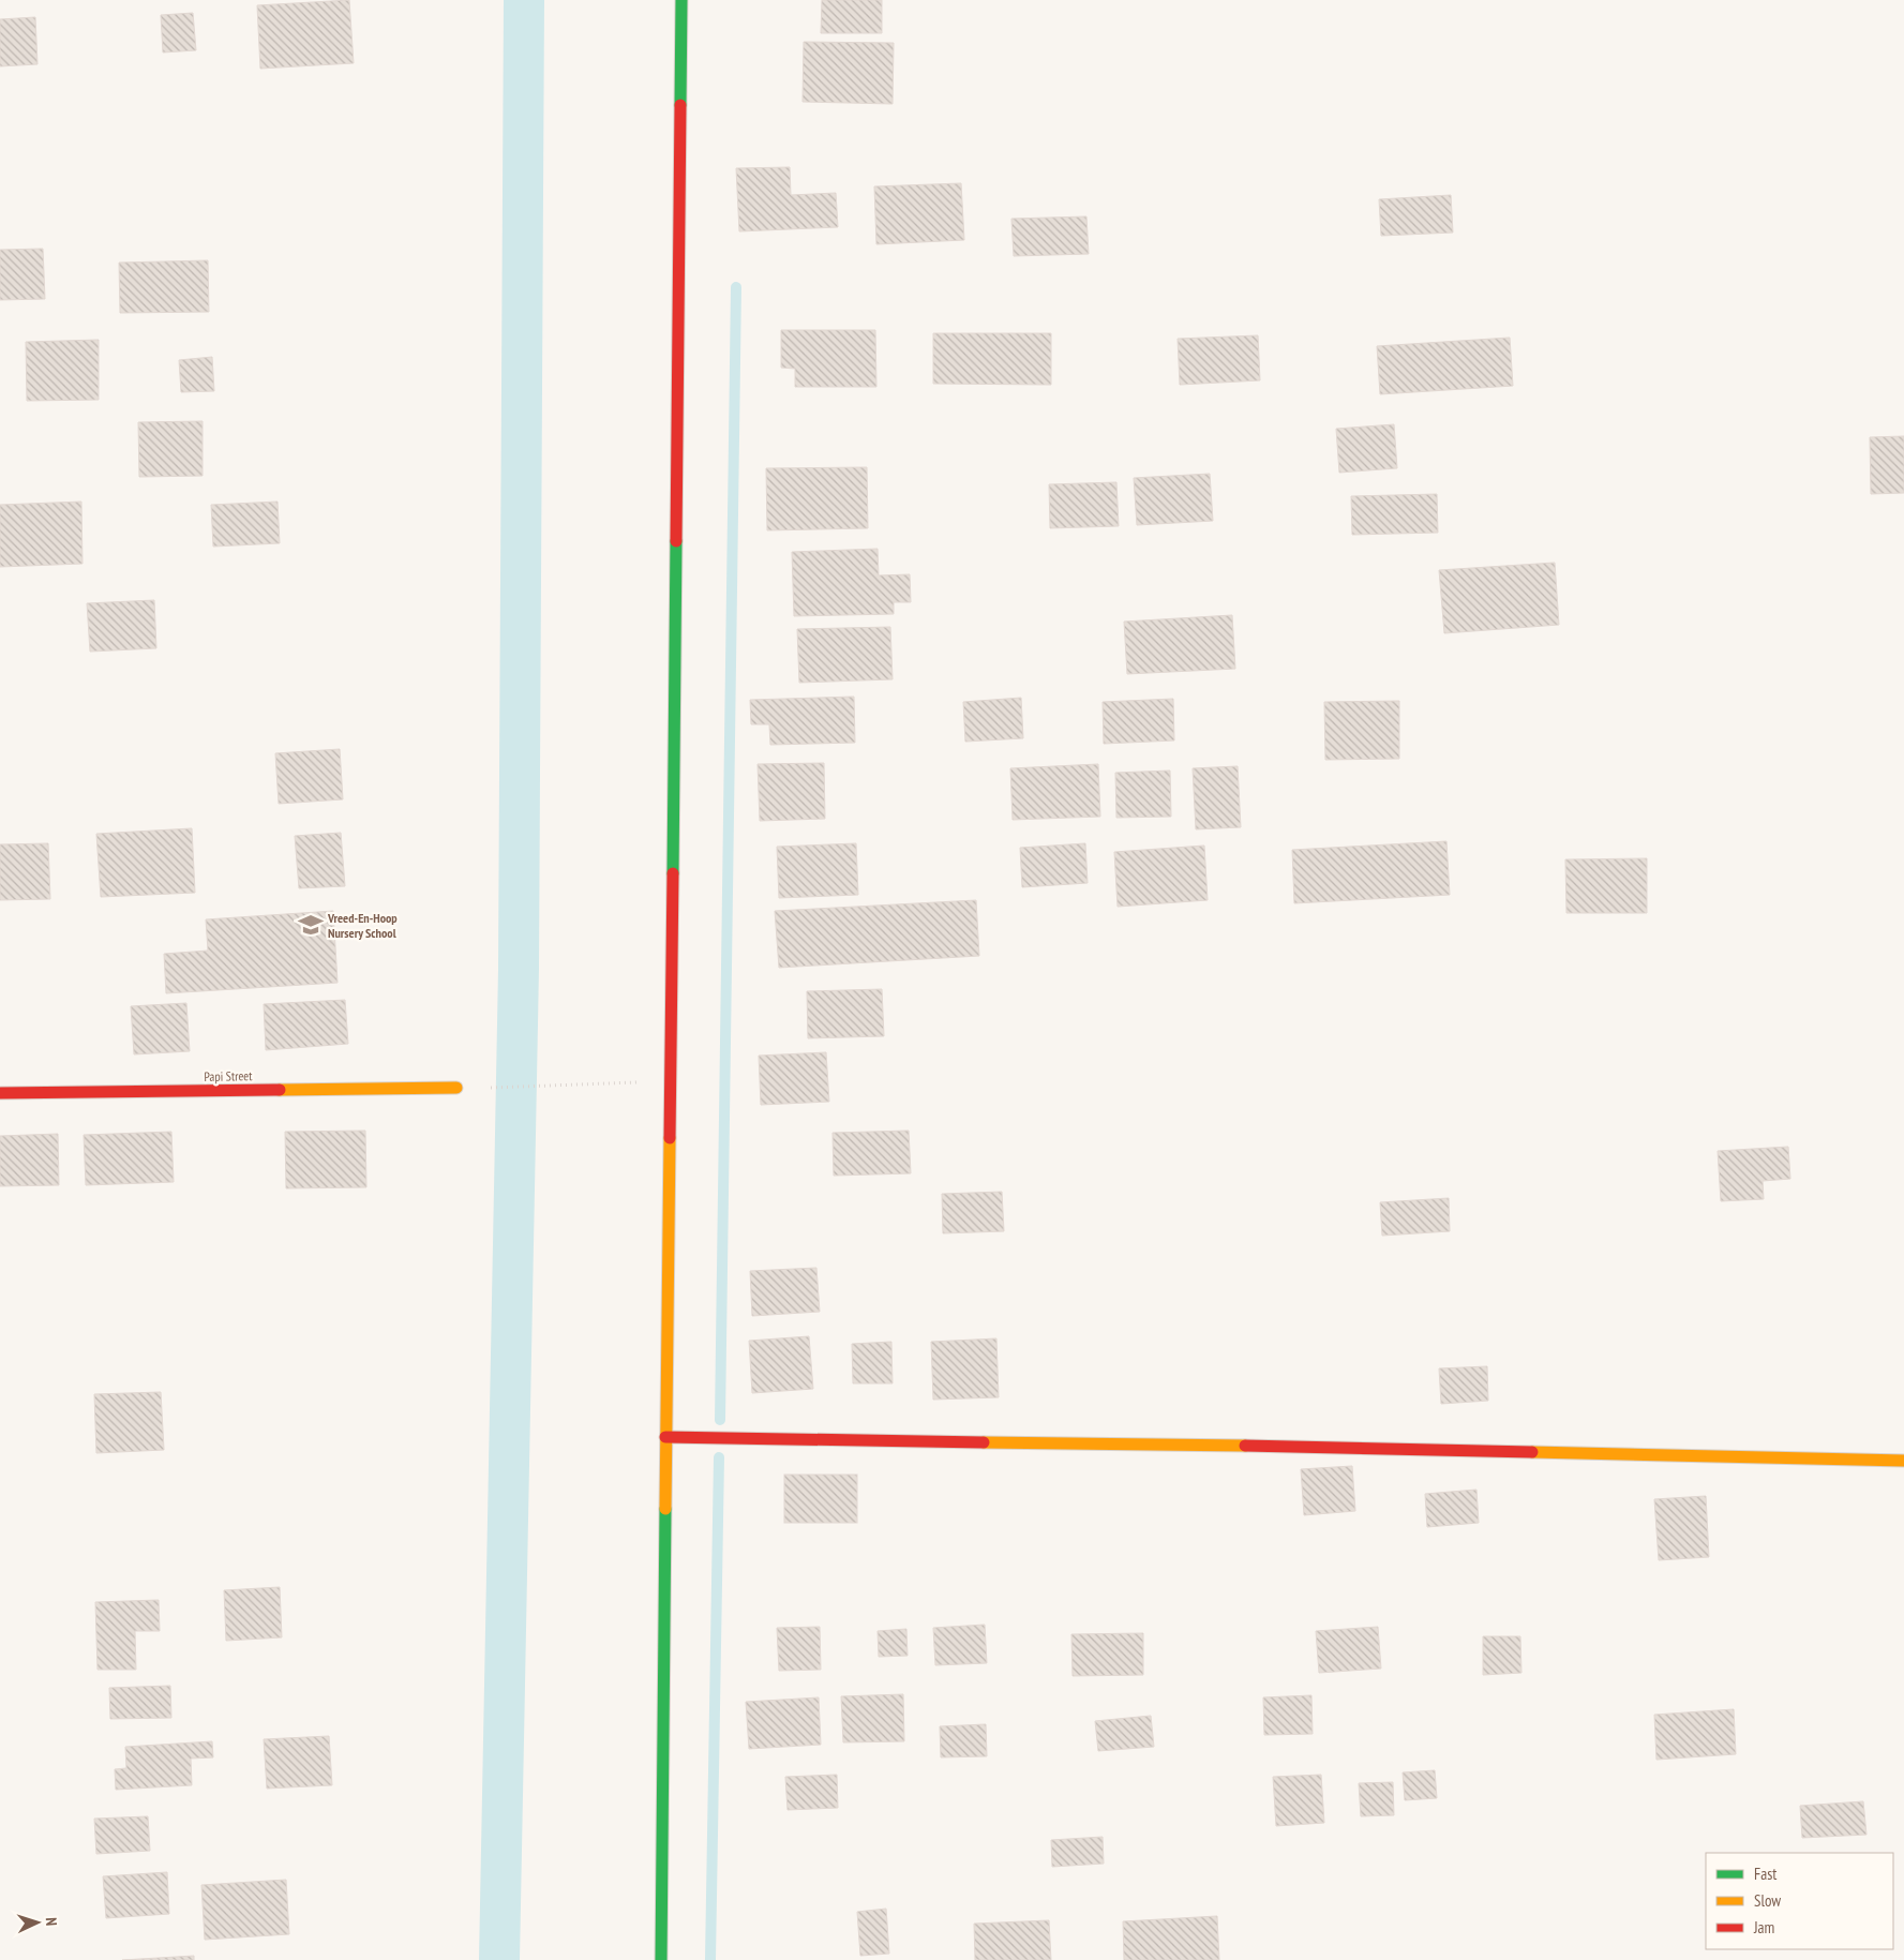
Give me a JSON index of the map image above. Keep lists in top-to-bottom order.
{
  "streets": {
    "street": ["Papi Street"]
  },
  "places": {
    "school or university": ["Vreed-En-Hoop Nursery School"]
  },
  "legend": ["Fast", "Slow", "Jam"],
  "north": "right"
}
